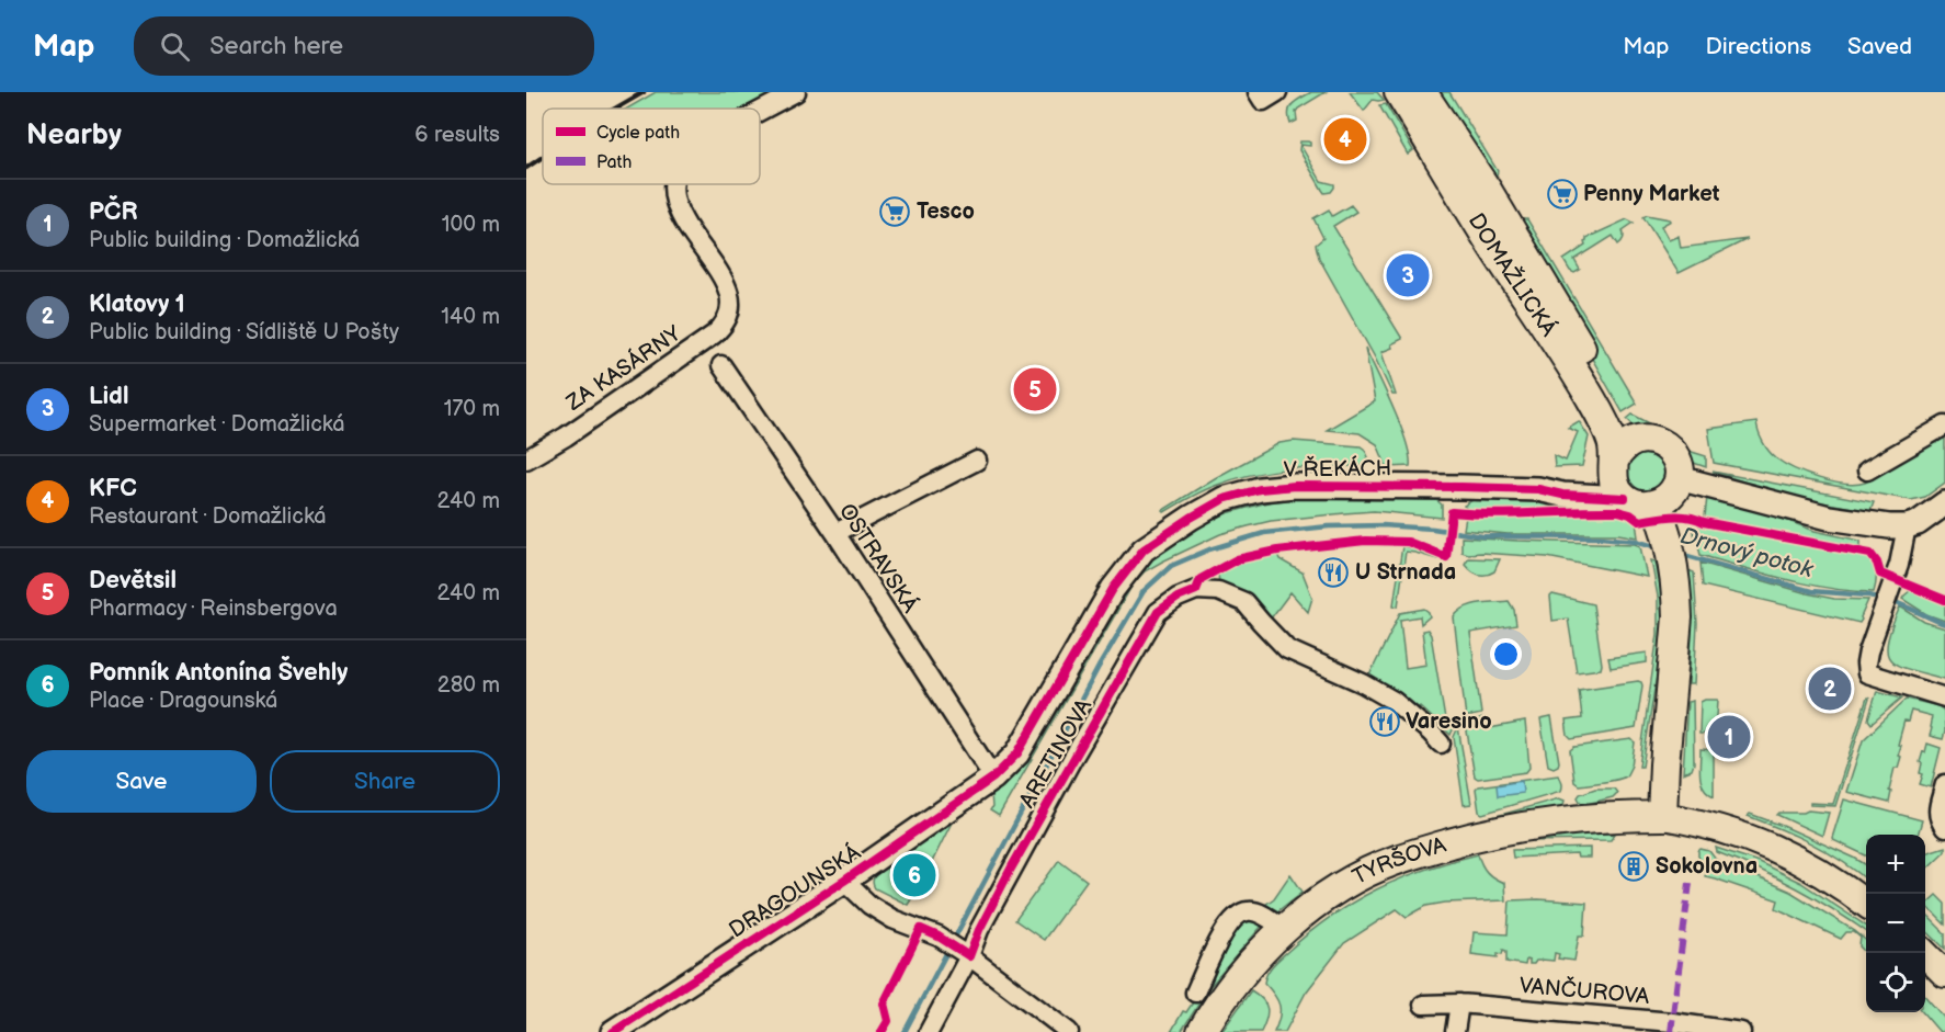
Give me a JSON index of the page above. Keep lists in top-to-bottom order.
{
  "streets": {
    "main road": ["DOMAŽLICKÁ", "TYRŠOVA"],
    "street": [
      "ZA KASÁRNY",
      "V ŘEKÁCH",
      "OSTRAVSKÁ",
      "ARETINOVA",
      "DRAGOUNSKÁ",
      "VANČUROVA"
    ]
  },
  "crossings": [
    ["DOMAŽLICKÁ", "V ŘEKÁCH"],
    ["V ŘEKÁCH", "OSTRAVSKÁ"],
    ["V ŘEKÁCH", "DRAGOUNSKÁ"],
    ["OSTRAVSKÁ", "DRAGOUNSKÁ"]
  ],
  "water": ["Drnový potok"],
  "places": {
    "supermarket": ["Penny Market", "Tesco"],
    "restaurant": ["U Strnada", "Varesino"],
    "building": ["Sokolovna"]
  },
  "legend": ["Cycle path", "Path"],
  "page": {
    "header": "Map",
    "search": "Search here",
    "nav": ["Map", "Directions", "Saved"],
    "heading": ["Nearby", "6 results"],
    "pins": [
      "4",
      "3",
      "5",
      "2",
      "1",
      "6"
    ],
    "list": [
      {
        "mark": "1",
        "name": "PČR",
        "note": "Public building · Domažlická",
        "value": "100 m"
      },
      {
        "mark": "2",
        "name": "Klatovy 1",
        "note": "Public building · Sídliště U Pošty",
        "value": "140 m"
      },
      {
        "mark": "3",
        "name": "Lidl",
        "note": "Supermarket · Domažlická",
        "value": "170 m"
      },
      {
        "mark": "4",
        "name": "KFC",
        "note": "Restaurant · Domažlická",
        "value": "240 m"
      },
      {
        "mark": "5",
        "name": "Devětsil",
        "note": "Pharmacy · Reinsbergova",
        "value": "240 m"
      },
      {
        "mark": "6",
        "name": "Pomník Antonína Švehly",
        "note": "Place · Dragounská",
        "value": "280 m"
      }
    ],
    "buttons": ["Save", "Share"],
    "map_buttons": ["+", "−"]
  }
}
